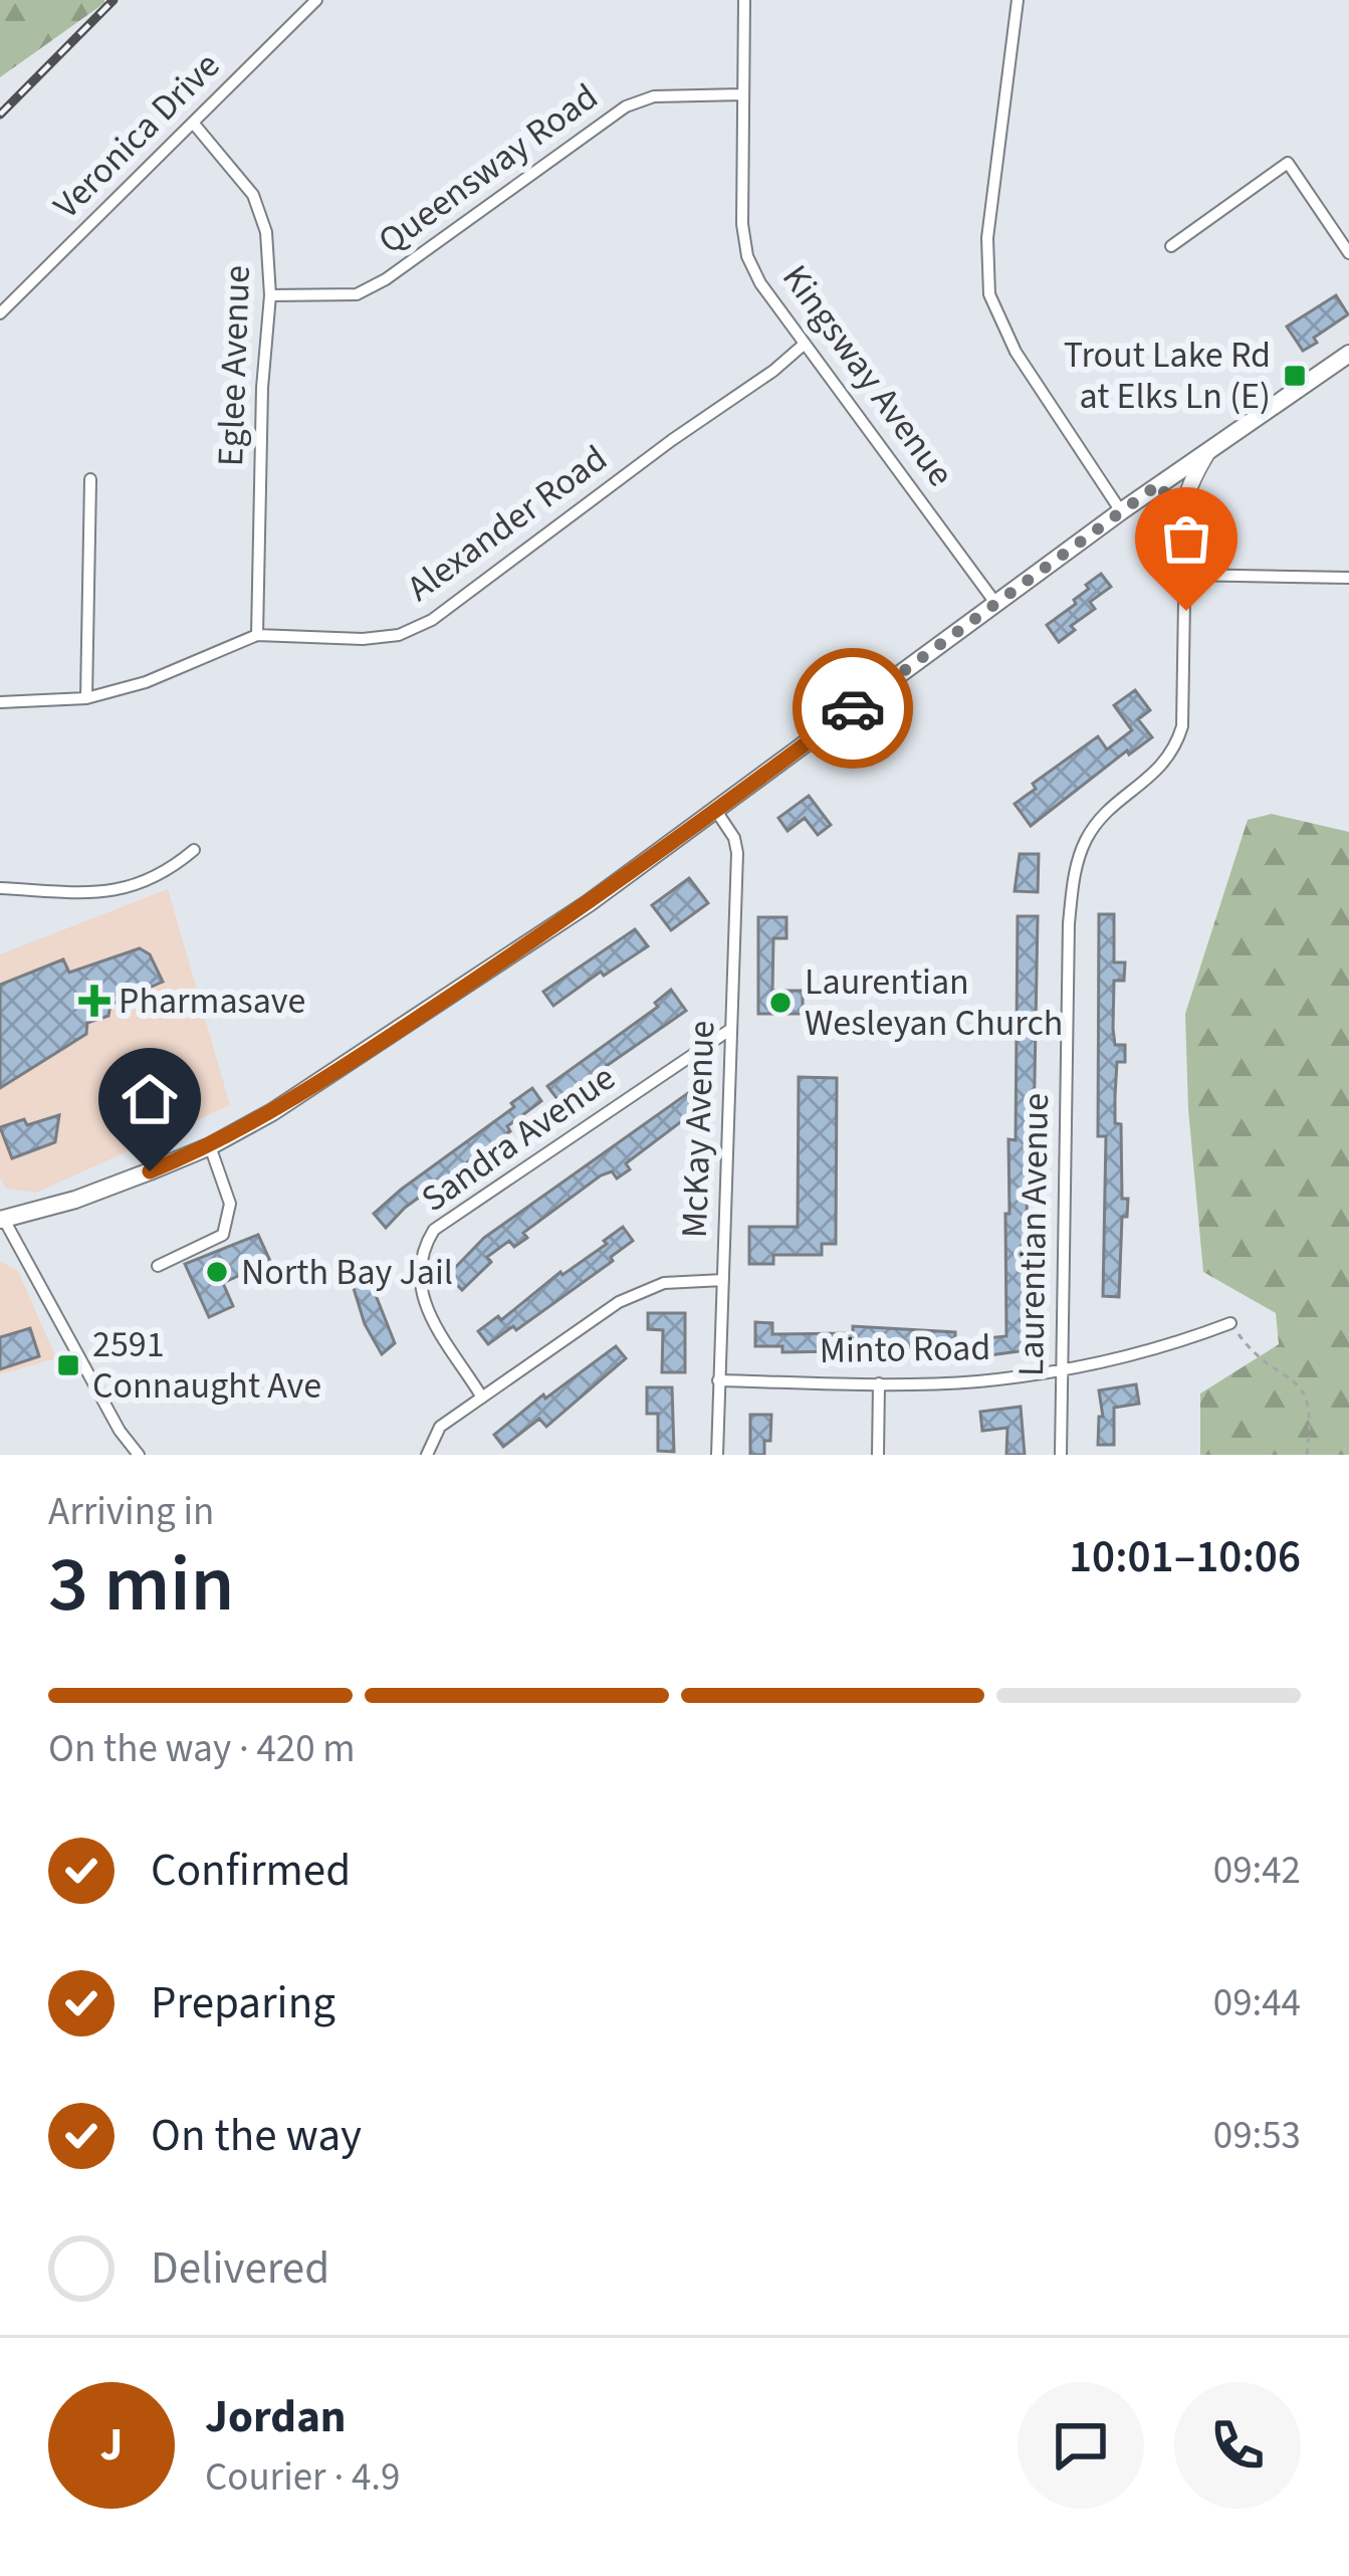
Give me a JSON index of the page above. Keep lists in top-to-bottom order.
{
  "streets": {
    "street": [
      "Veronica Drive",
      "Queensway Road",
      "Eglee Avenue",
      "Kingsway Avenue",
      "Alexander Road",
      "McKay Avenue",
      "Sandra Avenue",
      "Laurentian Avenue",
      "Minto Road"
    ]
  },
  "crossings": [
    ["Veronica Drive", "Eglee Avenue"],
    ["Queensway Road", "Eglee Avenue"],
    ["Queensway Road", "Kingsway Avenue"],
    ["Eglee Avenue", "Alexander Road"],
    ["Kingsway Avenue", "Alexander Road"],
    ["McKay Avenue", "Sandra Avenue"],
    ["McKay Avenue", "Minto Road"],
    ["Laurentian Avenue", "Minto Road"]
  ],
  "places": {
    "transit": ["Trout Lake Rd at Elks Ln (E)", "2591 Connaught Ave"],
    "health": ["Pharmasave"],
    "other": ["Laurentian Wesleyan Church", "North Bay Jail"]
  },
  "page": {
    "heading": ["3 min", "Arriving in", "10:01–10:06"],
    "panel": ["Jordan", "Courier · 4.9"],
    "bar": "On the way · 420 m",
    "list": [
      ["Confirmed", "09:42"],
      ["Preparing", "09:44"],
      ["On the way", "09:53"],
      "Delivered"
    ],
    "round": "J"
  }
}
